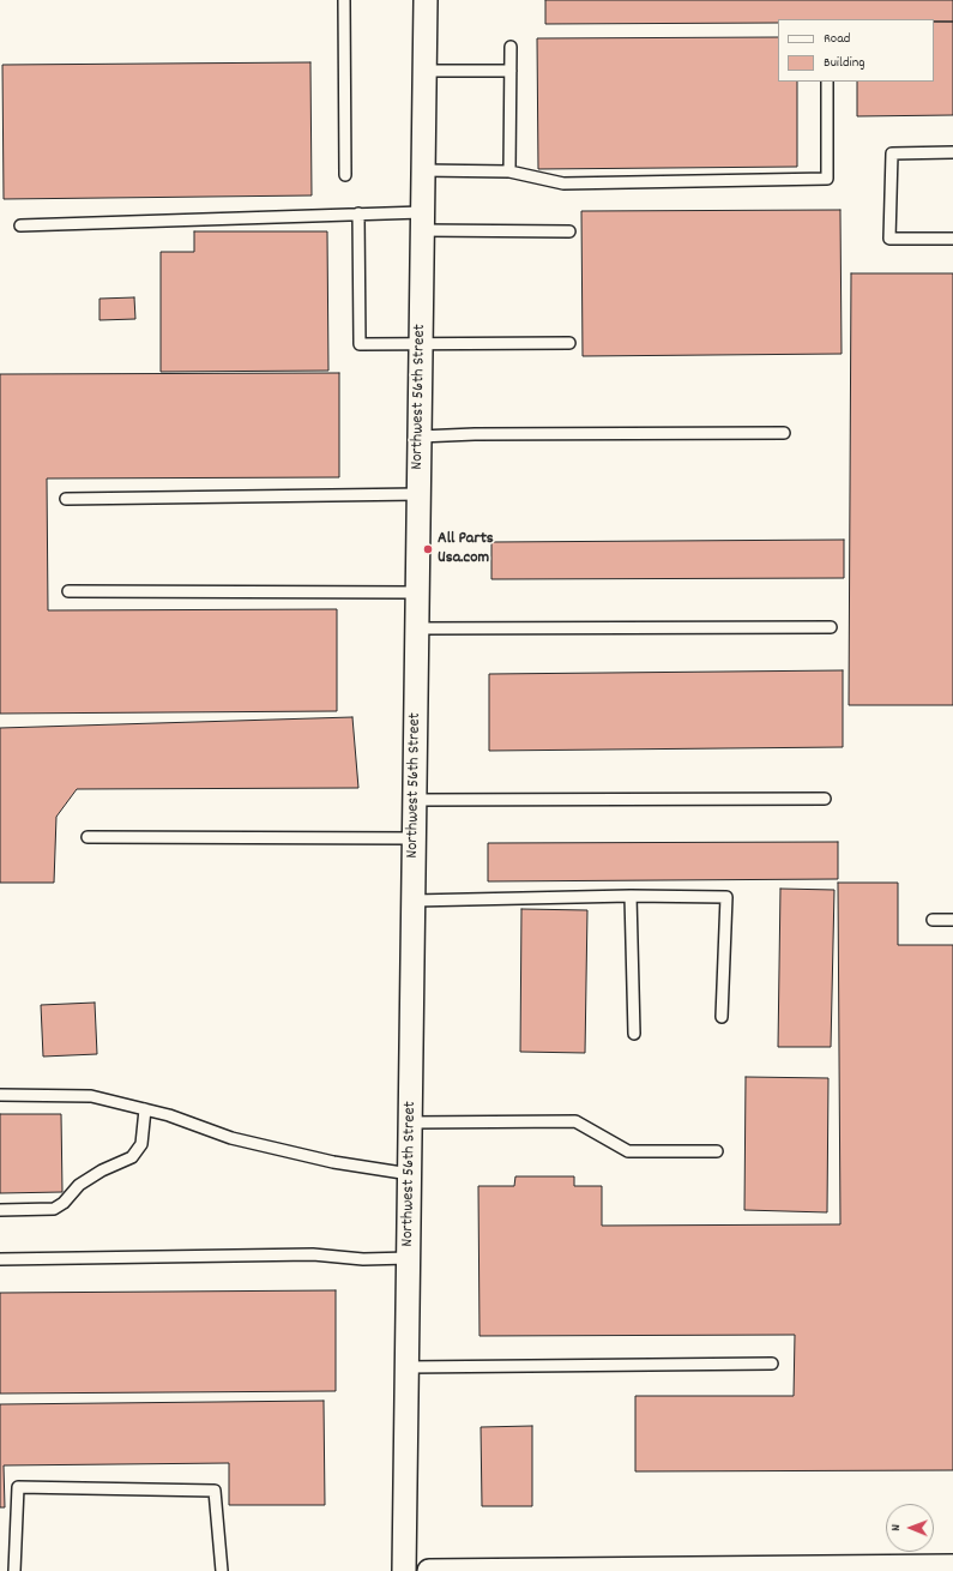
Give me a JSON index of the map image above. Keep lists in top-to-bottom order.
{
  "streets": {
    "street": ["Northwest 56th Street"]
  },
  "places": ["All Parts Usa.com"],
  "legend": ["Road", "Building"],
  "north": "left"
}
